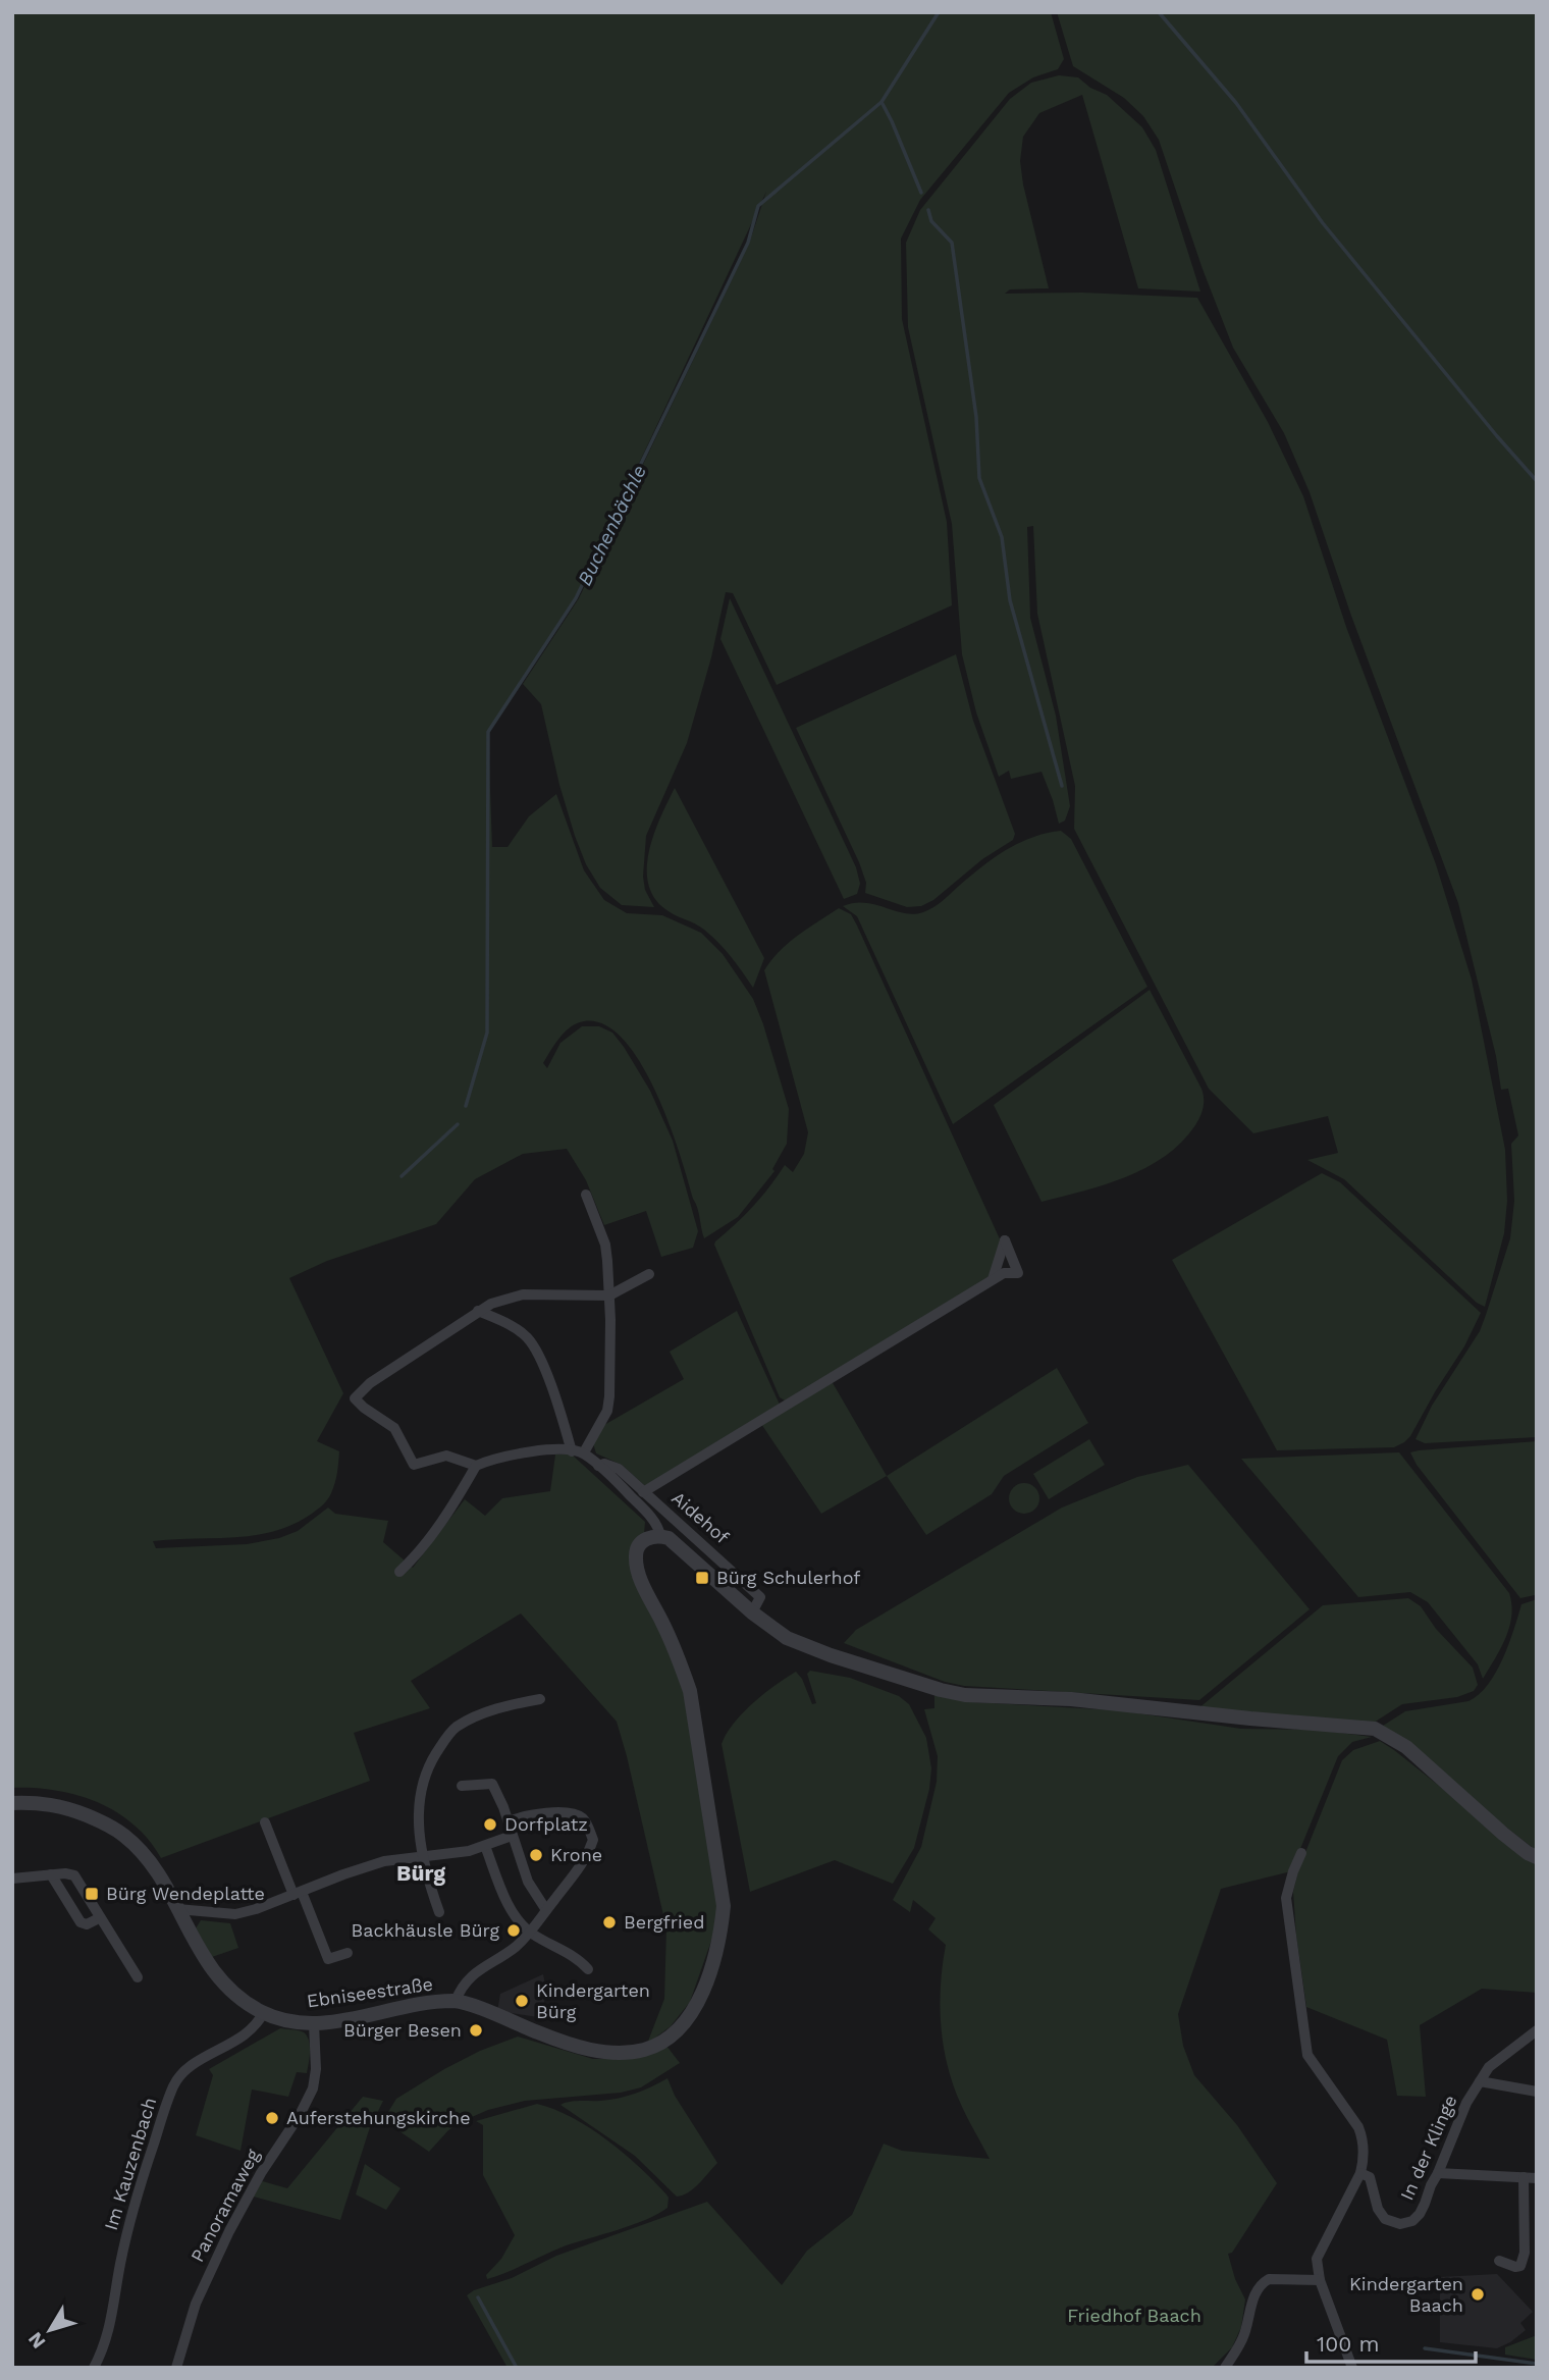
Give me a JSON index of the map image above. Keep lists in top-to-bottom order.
{
  "streets": {
    "street": [
      "Aidehof",
      "Ebniseestraße",
      "In der Klinge",
      "Im Kauzenbach",
      "Panoramaweg"
    ]
  },
  "crossings": [
    ["Ebniseestraße", "Im Kauzenbach"],
    ["Ebniseestraße", "Panoramaweg"]
  ],
  "districts": ["Bürg"],
  "water": ["Buchenbächle"],
  "parks": ["Friedhof Baach"],
  "places": {
    "transit": ["Bürg Schulerhof", "Bürg Wendeplatte"],
    "other": [
      "Dorfplatz",
      "Krone",
      "Bergfried",
      "Backhäusle Bürg",
      "Kindergarten Bürg",
      "Bürger Besen",
      "Auferstehungskirche",
      "Kindergarten Baach"
    ]
  },
  "scale_bar": "100 m",
  "north": "bottom left"
}
